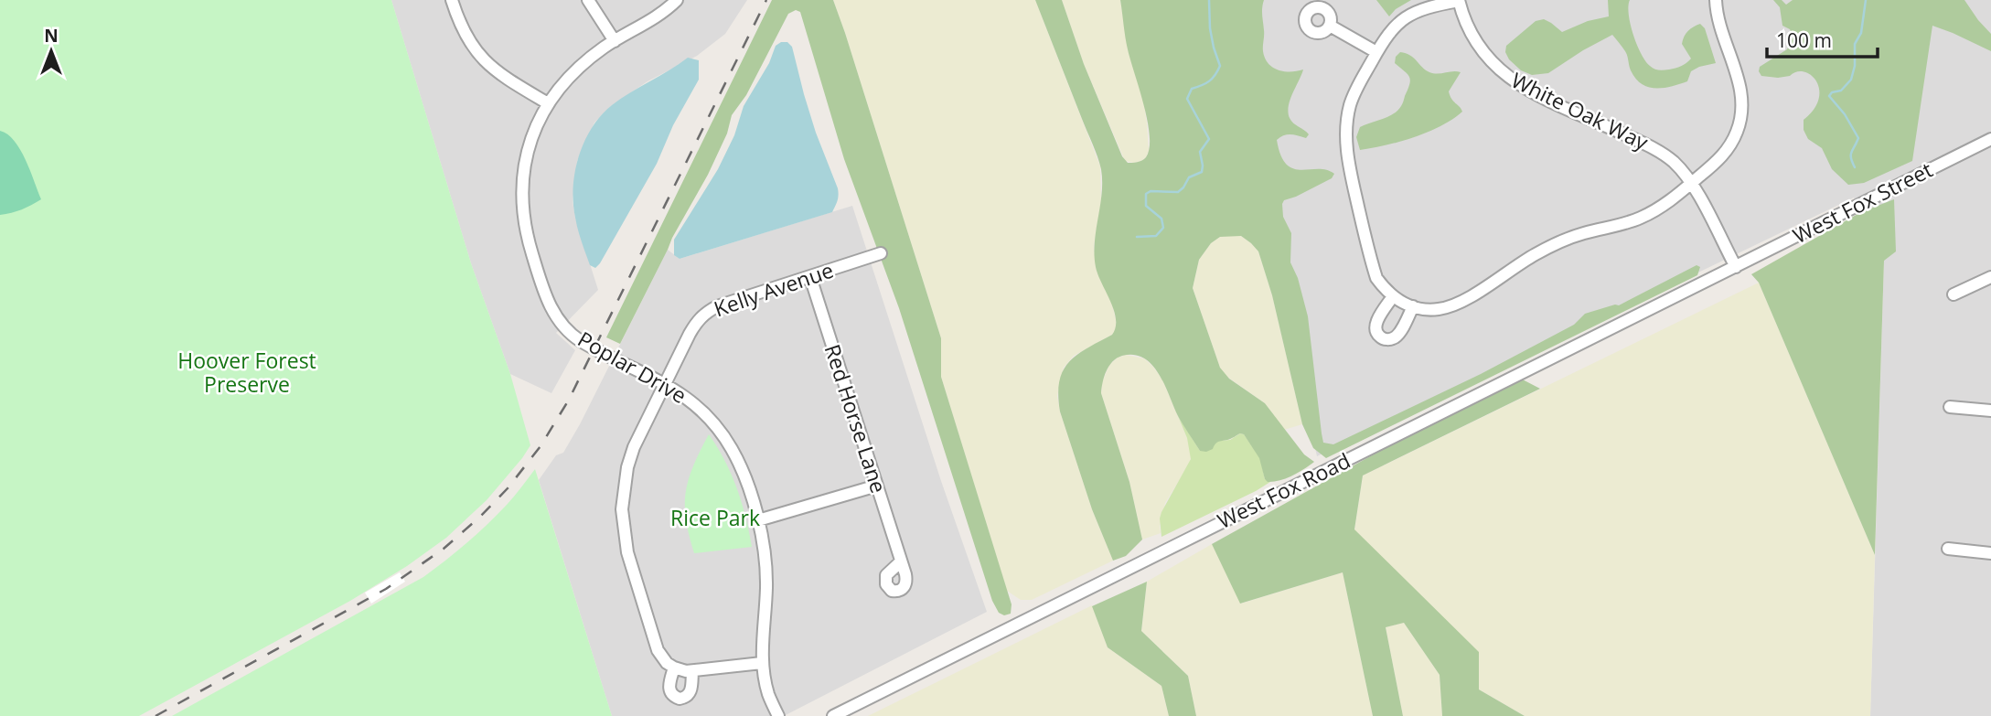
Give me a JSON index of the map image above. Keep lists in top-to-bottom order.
{
  "streets": {
    "street": [
      "White Oak Way",
      "West Fox Street",
      "Kelly Avenue",
      "Poplar Drive",
      "Red Horse Lane",
      "West Fox Road"
    ]
  },
  "crossings": [
    ["White Oak Way", "West Fox Street"],
    ["White Oak Way", "West Fox Road"],
    ["West Fox Street", "West Fox Road"],
    ["Kelly Avenue", "Poplar Drive"],
    ["Kelly Avenue", "Red Horse Lane"]
  ],
  "parks": ["Hoover Forest Preserve", "Rice Park"],
  "scale_bar": "100 m",
  "north": "top"
}
